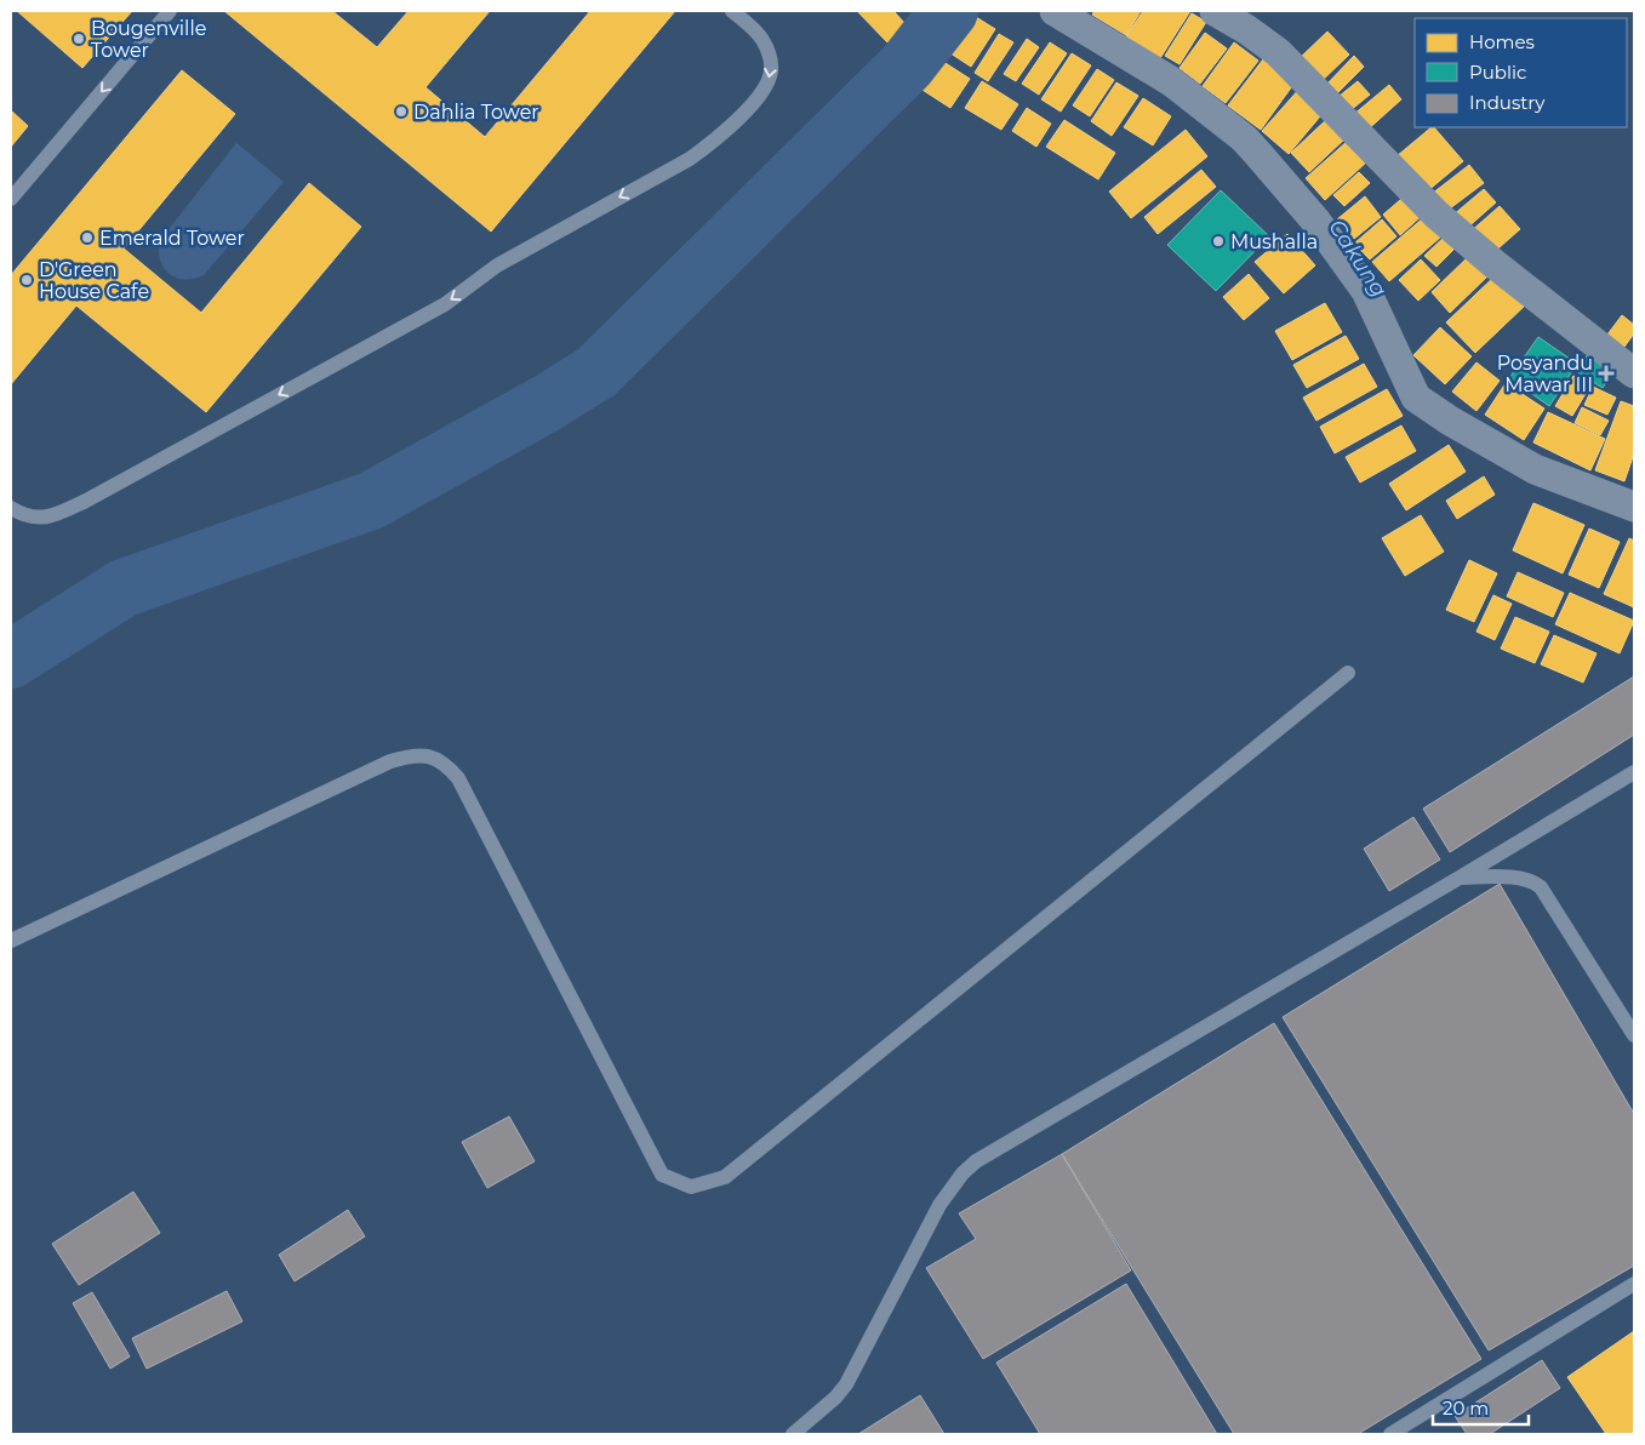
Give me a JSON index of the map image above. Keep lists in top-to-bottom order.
{
  "water": ["Cakung"],
  "places": {
    "other": [
      "Bougenville Tower",
      "Dahlia Tower",
      "Emerald Tower",
      "Mushalla",
      "D'Green House Cafe"
    ],
    "health": ["Posyandu Mawar III"]
  },
  "legend": ["Homes", "Public", "Industry"],
  "scale_bar": "20 m"
}
